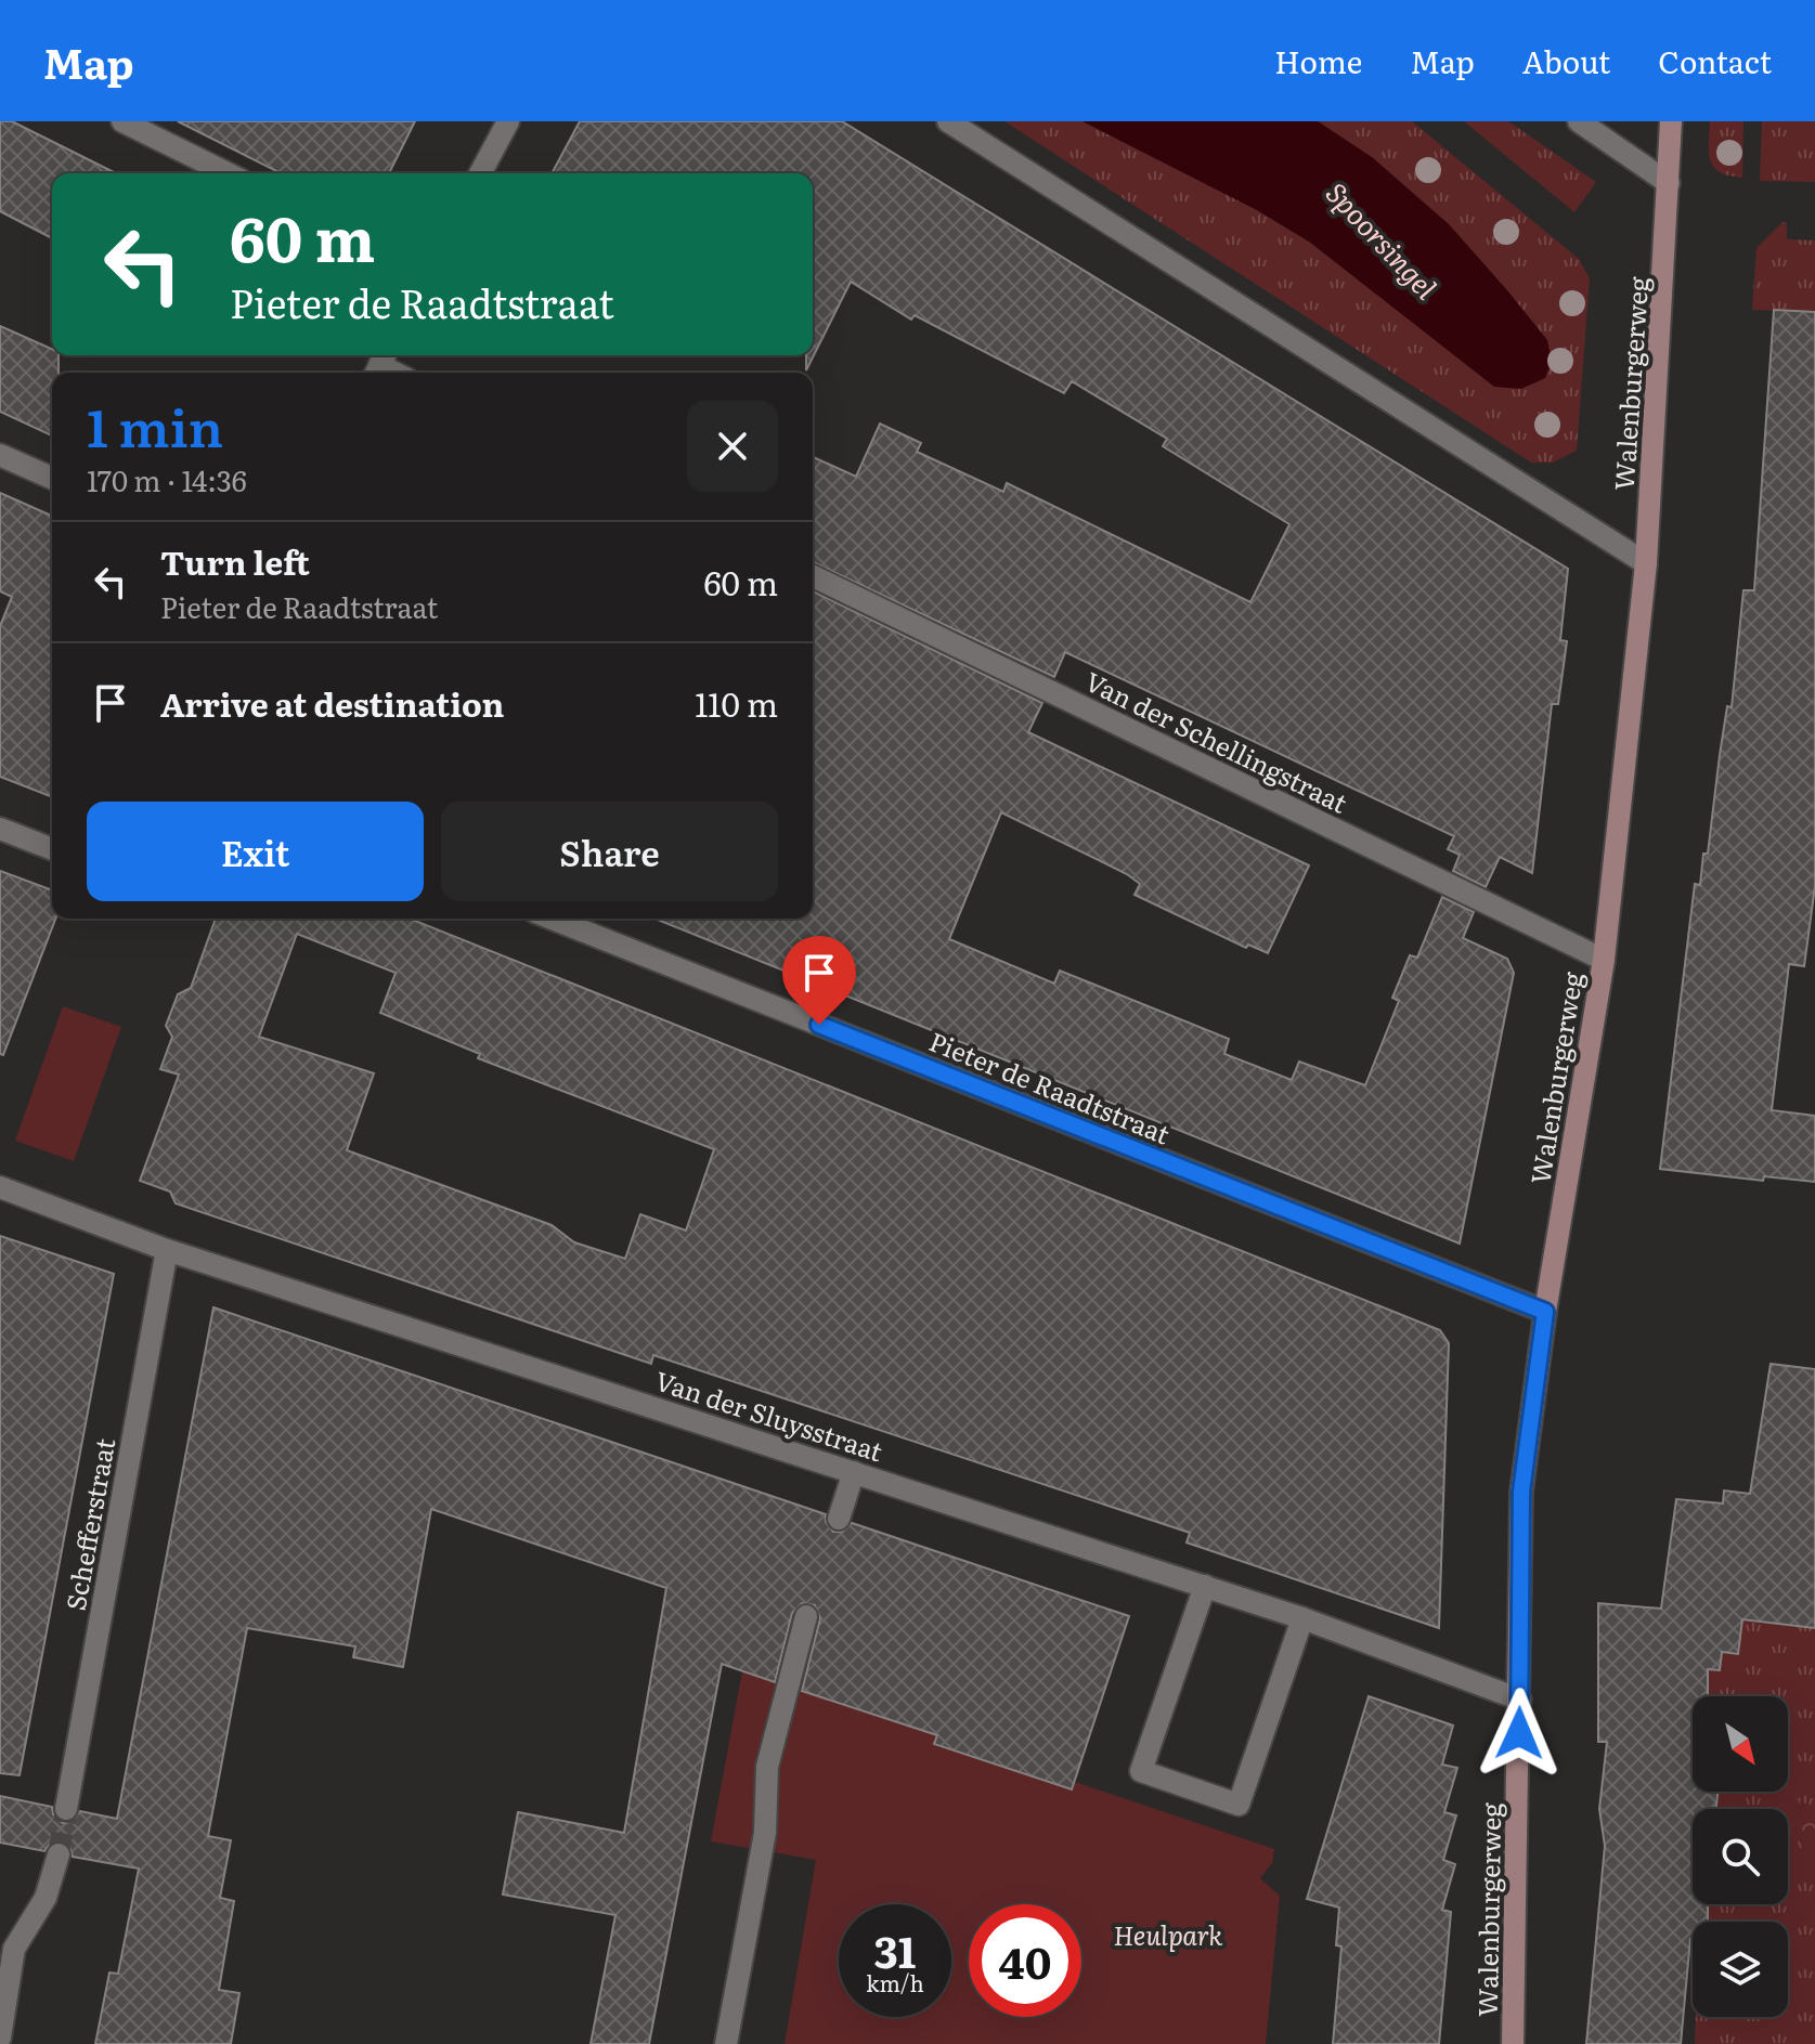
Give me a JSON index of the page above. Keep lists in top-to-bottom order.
{
  "streets": {
    "street": [
      "Walenburgerweg",
      "Van der Schellingstraat",
      "Pieter de Raadtstraat",
      "Van der Sluysstraat",
      "Schefferstraat"
    ]
  },
  "crossings": [
    ["Walenburgerweg", "Van der Schellingstraat"],
    ["Walenburgerweg", "Pieter de Raadtstraat"],
    ["Walenburgerweg", "Van der Sluysstraat"],
    ["Van der Sluysstraat", "Schefferstraat"]
  ],
  "water": ["Spoorsingel"],
  "parks": ["Heulpark"],
  "north": "bottom right",
  "page": {
    "header": "Map",
    "nav": [
      "Home",
      "Map",
      "About",
      "Contact"
    ],
    "turn": ["60 m", "Pieter de Raadtstraat"],
    "heading": ["1 min", "170 m · 14:36"],
    "list": [
      {
        "name": "Turn left",
        "note": "Pieter de Raadtstraat",
        "value": "60 m"
      },
      {
        "name": "Arrive at destination",
        "value": "110 m"
      }
    ],
    "buttons": ["Exit", "Share"],
    "speed": "31 km/h",
    "limit": "40"
  }
}
